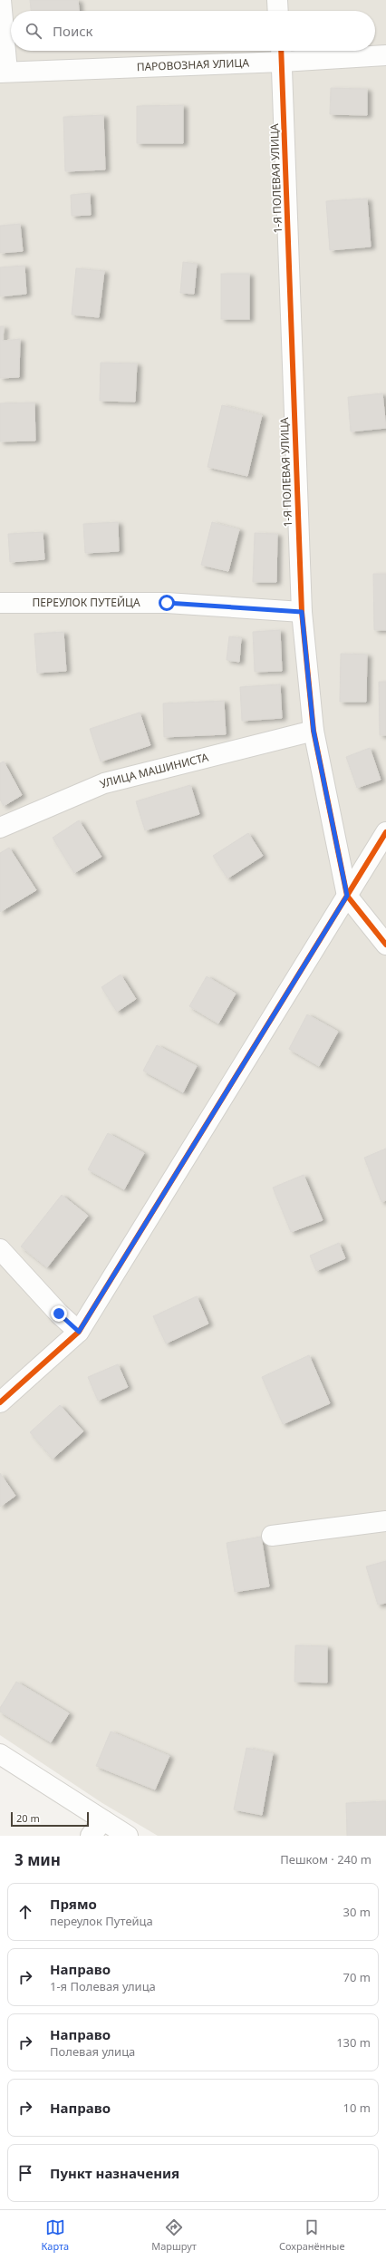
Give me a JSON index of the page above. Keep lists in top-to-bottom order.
{
  "streets": {
    "street": [
      "ПАРОВОЗНАЯ УЛИЦА",
      "1-Я ПОЛЕВАЯ УЛИЦА",
      "ПЕРЕУЛОК ПУТЕЙЦА",
      "УЛИЦА МАШИНИСТА"
    ]
  },
  "crossings": [
    ["ПАРОВОЗНАЯ УЛИЦА", "1-Я ПОЛЕВАЯ УЛИЦА"],
    ["1-Я ПОЛЕВАЯ УЛИЦА", "ПЕРЕУЛОК ПУТЕЙЦА"],
    ["1-Я ПОЛЕВАЯ УЛИЦА", "УЛИЦА МАШИНИСТА"]
  ],
  "scale_bar": "20 m",
  "page": {
    "search": "Поиск",
    "scale": "20 m",
    "heading": ["3 мин", "Пешком · 240 m"],
    "list": [
      ["Прямо", "переулок Путейца", "30 m"],
      ["Направо", "1-я Полевая улица", "70 m"],
      ["Направо", "Полевая улица", "130 m"],
      ["Направо", "10 m"],
      "Пункт назначения"
    ],
    "nav": ["Карта", "Маршрут", "Сохранённые"]
  }
}
